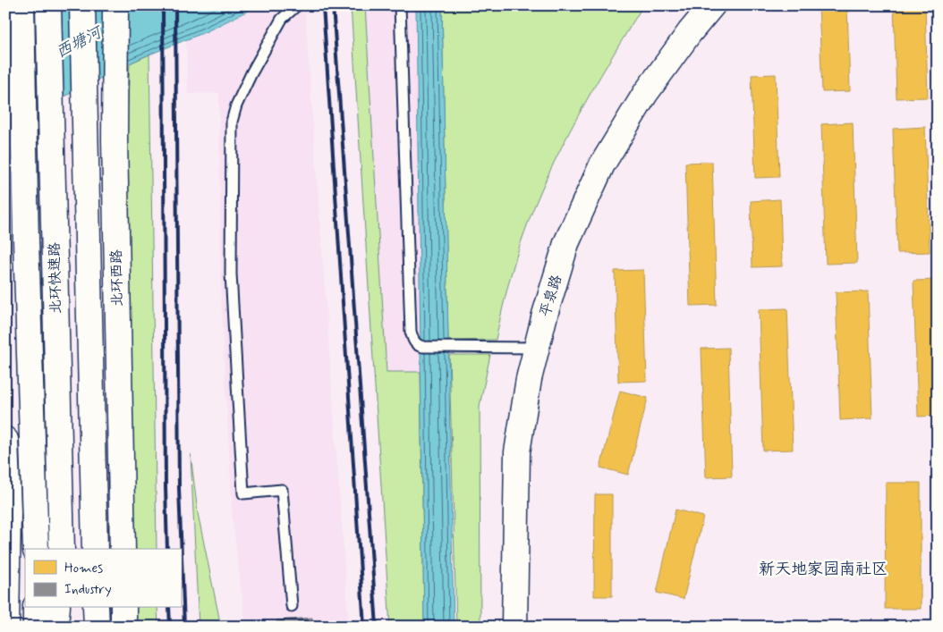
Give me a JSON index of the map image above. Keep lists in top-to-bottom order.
{
  "streets": {
    "main road": ["北环快速路", "北环西路", "平泉路"]
  },
  "districts": ["新天地家园南社区"],
  "water": ["西塘河"],
  "legend": ["Homes", "Industry"]
}
